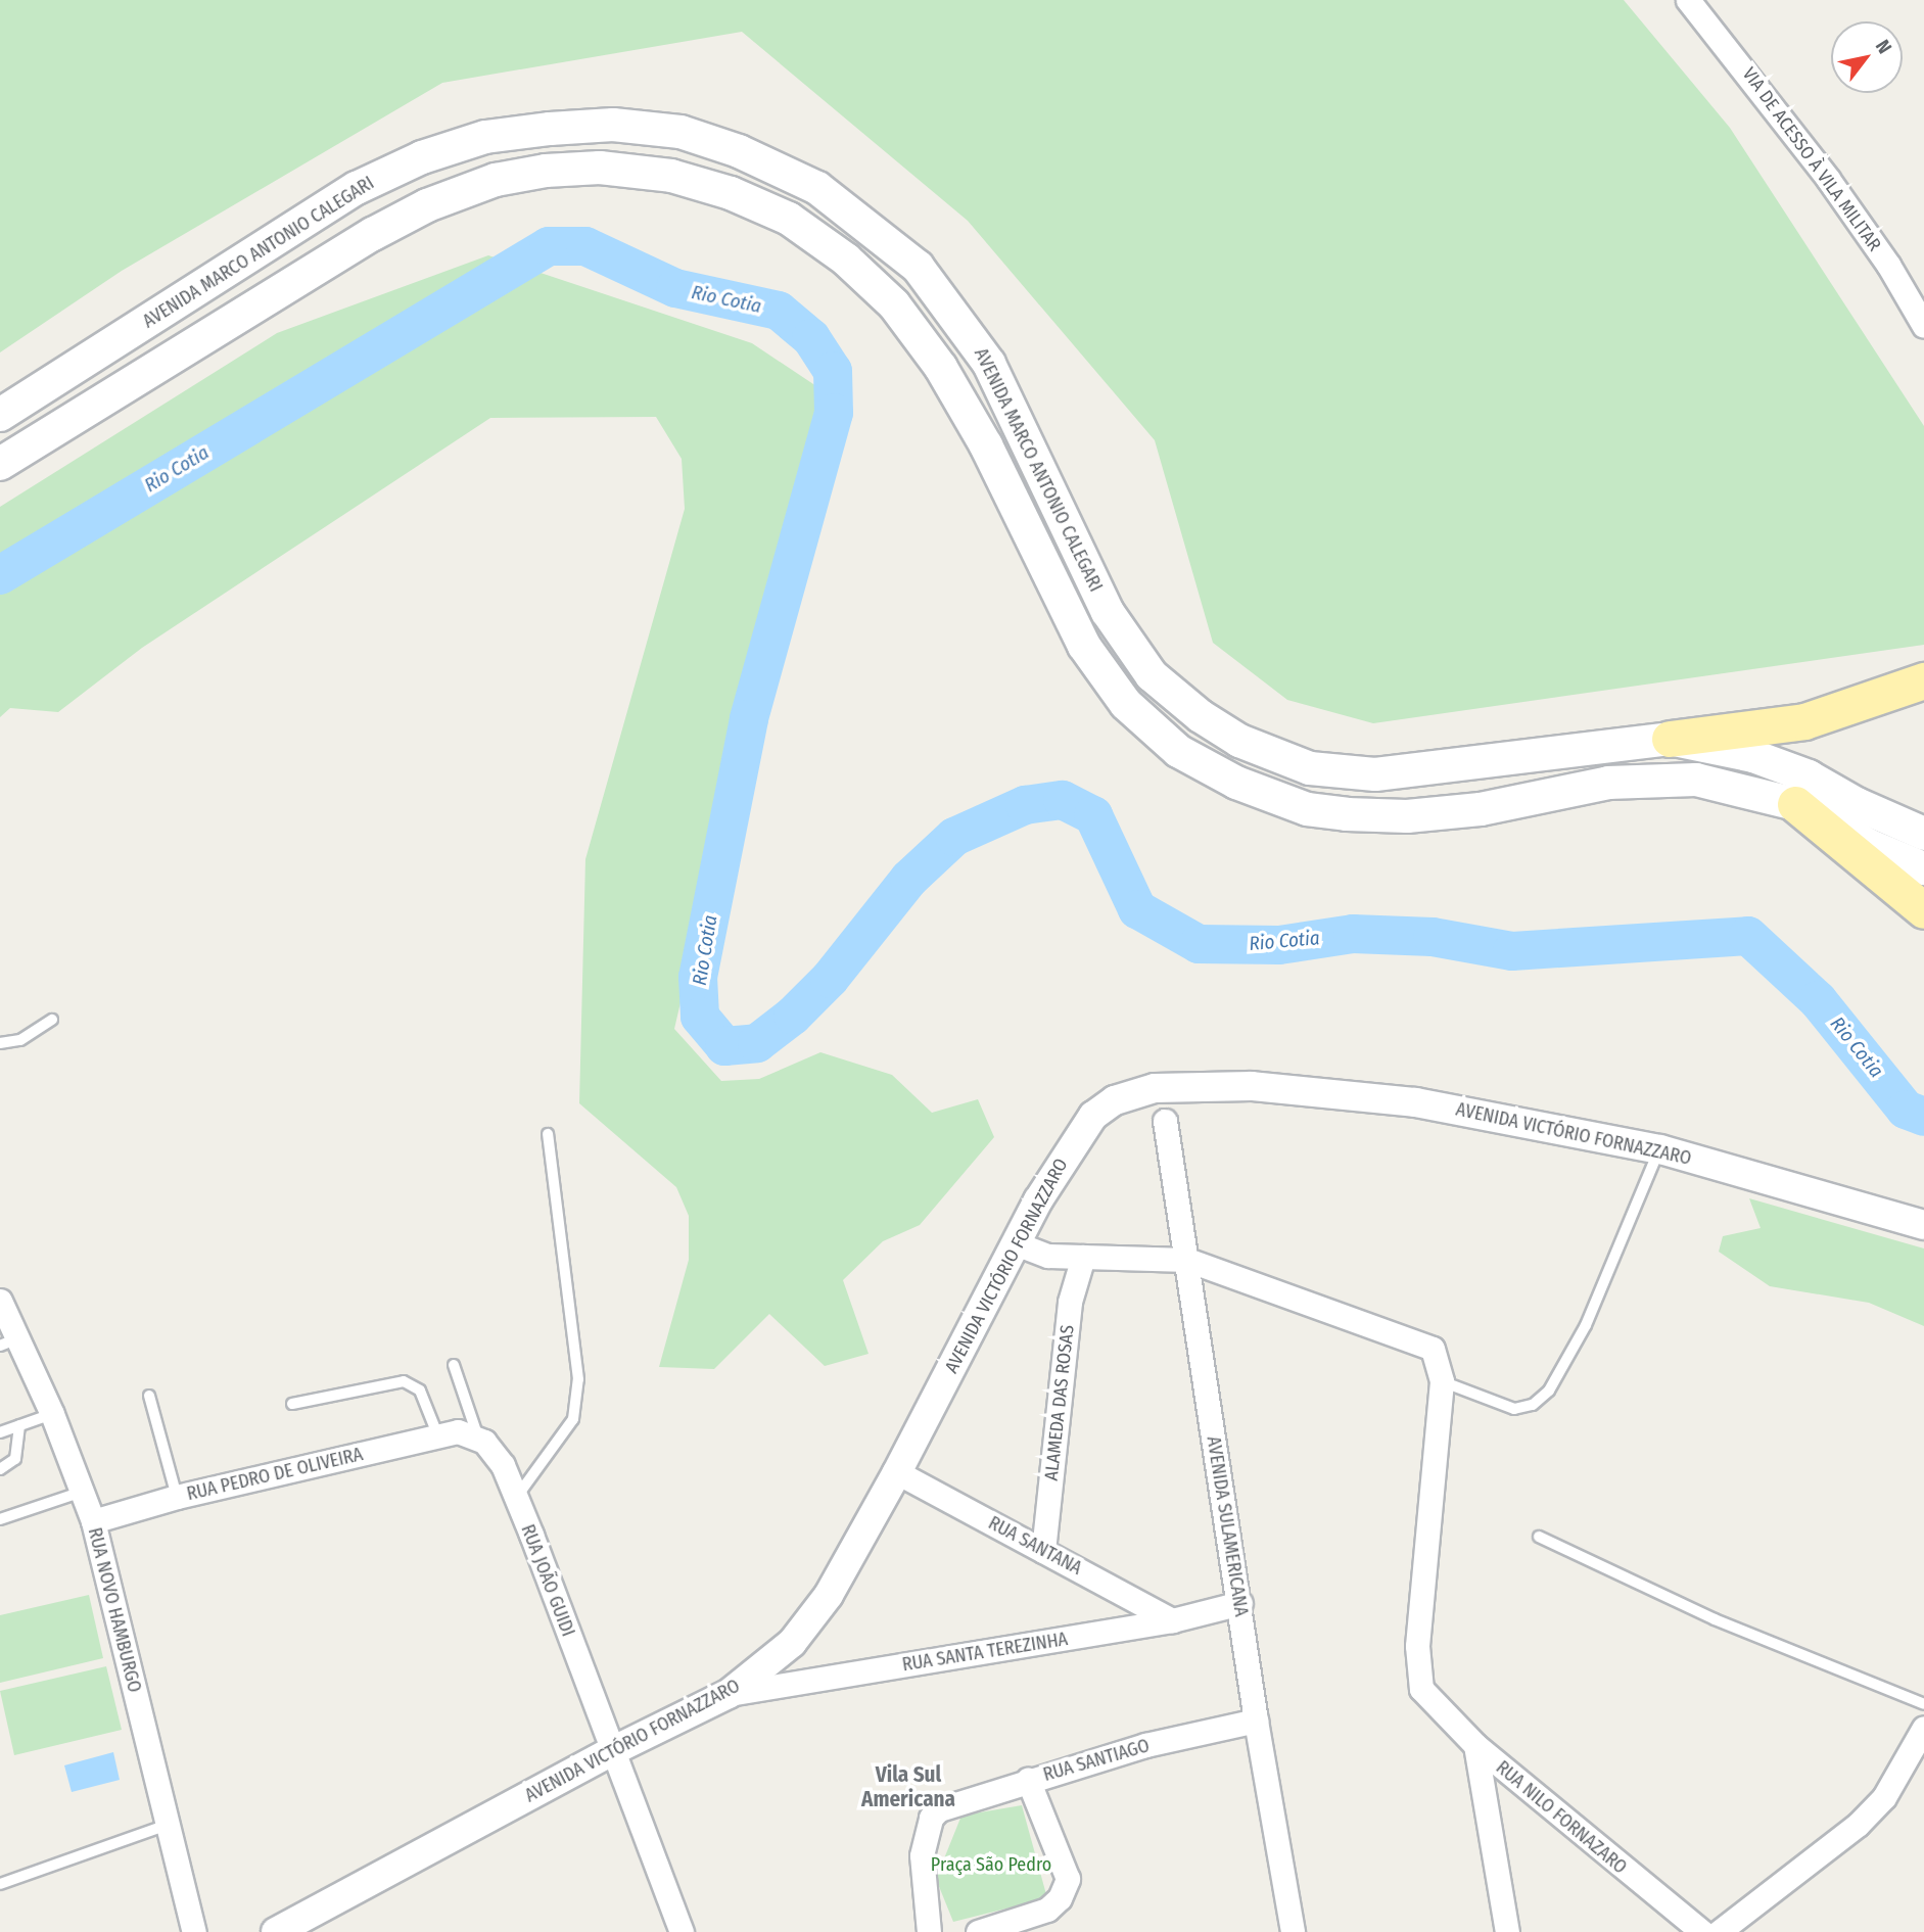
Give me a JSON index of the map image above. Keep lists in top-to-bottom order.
{
  "streets": {
    "main road": ["AVENIDA MARCO ANTONIO CALEGARI"],
    "street": [
      "VIA DE ACESSO À VILA MILITAR",
      "AVENIDA VICTÓRIO FORNAZZARO",
      "ALAMEDA DAS ROSAS",
      "RUA PEDRO DE OLIVEIRA",
      "AVENIDA SULAMERICANA",
      "RUA SANTANA",
      "RUA JOÃO GUIDI",
      "RUA NOVO HAMBURGO",
      "RUA SANTA TEREZINHA",
      "RUA SANTIAGO",
      "RUA NILO FORNAZARO"
    ]
  },
  "crossings": [
    ["AVENIDA VICTÓRIO FORNAZZARO", "RUA SANTANA"],
    ["AVENIDA VICTÓRIO FORNAZZARO", "RUA JOÃO GUIDI"],
    ["AVENIDA VICTÓRIO FORNAZZARO", "RUA SANTA TEREZINHA"],
    ["ALAMEDA DAS ROSAS", "RUA SANTANA"],
    ["RUA PEDRO DE OLIVEIRA", "RUA JOÃO GUIDI"],
    ["RUA PEDRO DE OLIVEIRA", "RUA NOVO HAMBURGO"],
    ["AVENIDA SULAMERICANA", "RUA SANTA TEREZINHA"],
    ["AVENIDA SULAMERICANA", "RUA SANTIAGO"],
    ["RUA SANTANA", "RUA SANTA TEREZINHA"]
  ],
  "districts": ["Vila Sul Americana"],
  "water": ["Rio Cotia"],
  "parks": ["Praça São Pedro"],
  "north": "top right"
}
